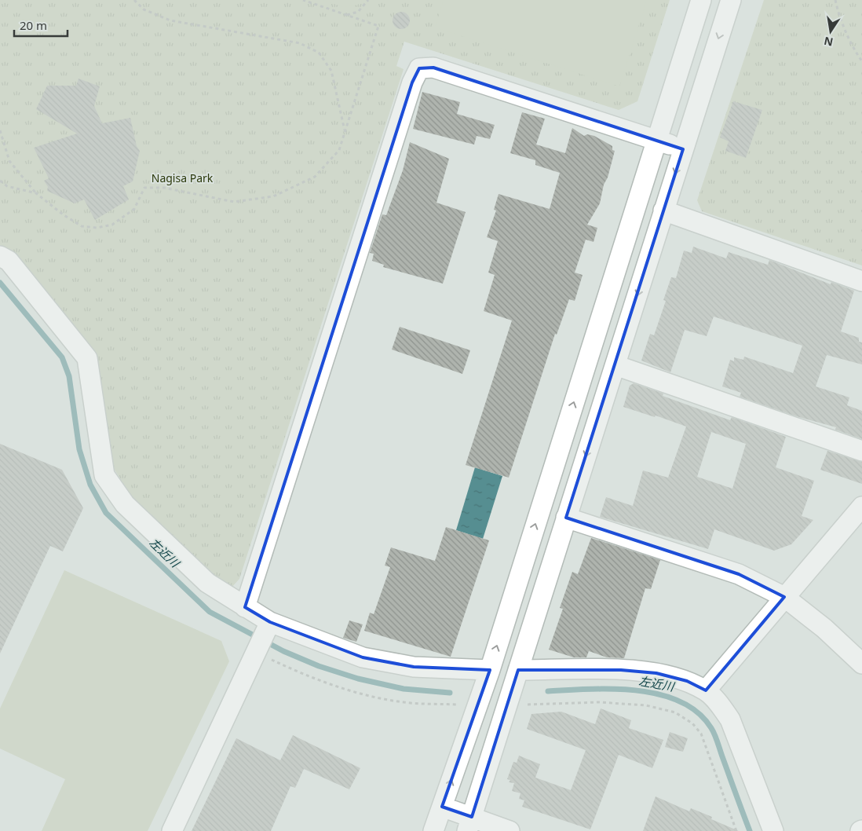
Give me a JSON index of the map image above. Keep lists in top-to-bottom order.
{
  "water": ["左近川"],
  "parks": ["Nagisa Park"],
  "scale_bar": "20 m",
  "north": "bottom"
}
